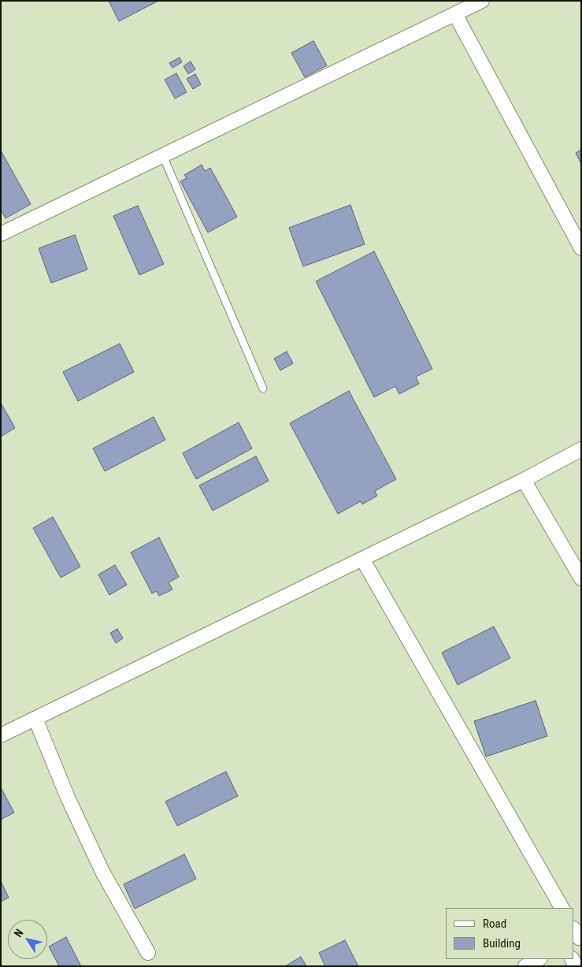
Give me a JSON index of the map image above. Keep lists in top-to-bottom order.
{
  "legend": ["Road", "Building"],
  "north": "top left"
}
